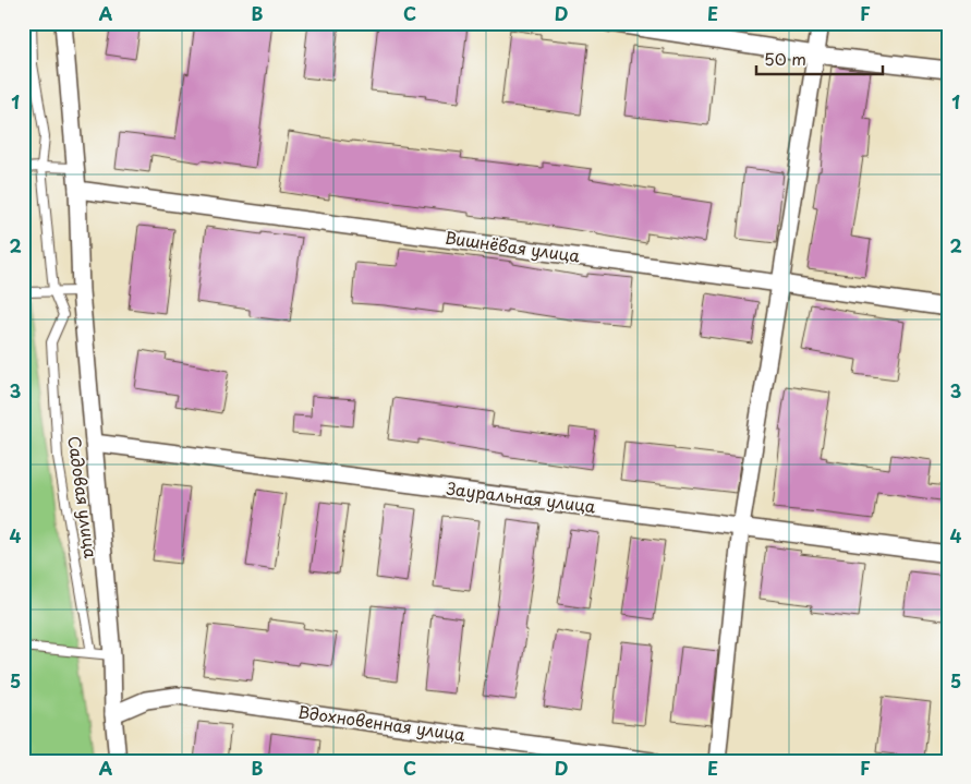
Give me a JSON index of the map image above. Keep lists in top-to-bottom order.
{
  "streets": {
    "street": ["Вишнёвая улица", "Зауральная улица", "Вдохновенная улица"],
    "lane": ["Садовая улица"]
  },
  "scale_bar": "50 m",
  "grid": {
    "columns": [
      "A",
      "B",
      "C",
      "D",
      "E",
      "F"
    ],
    "rows": [
      "1",
      "2",
      "3",
      "4",
      "5"
    ]
  }
}
